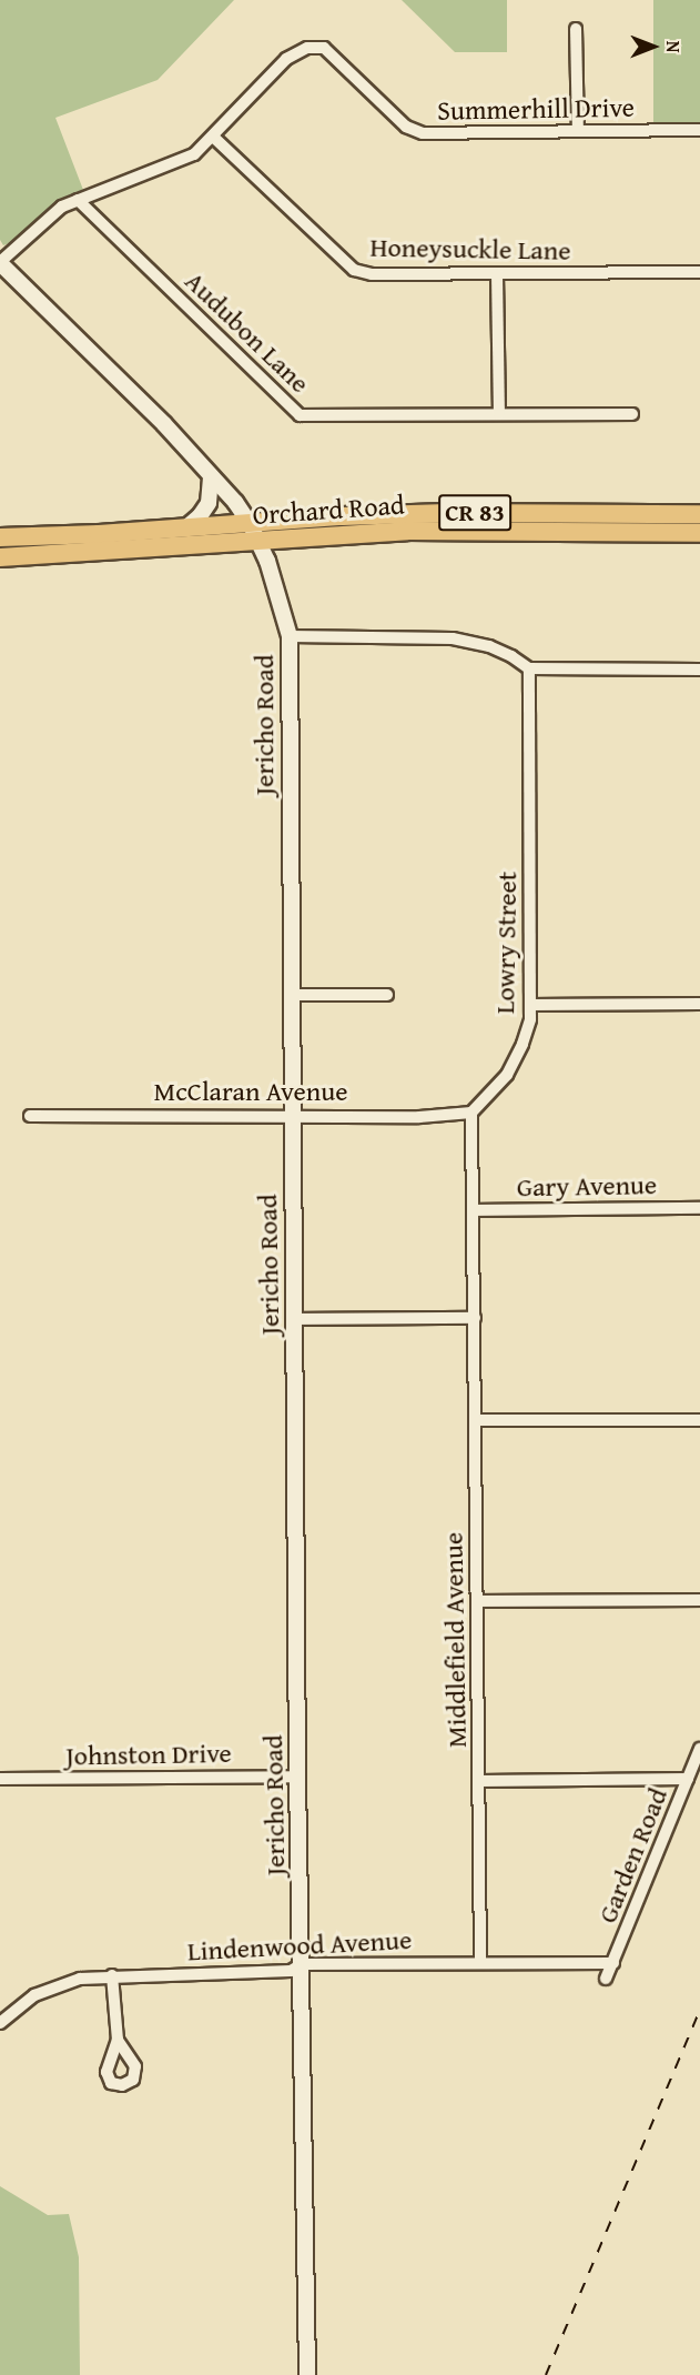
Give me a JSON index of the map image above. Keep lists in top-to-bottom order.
{
  "streets": {
    "main road": ["Orchard Road", "CR 83", "Jericho Road"],
    "street": [
      "Summerhill Drive",
      "Honeysuckle Lane",
      "Audubon Lane",
      "Lowry Street",
      "McClaran Avenue",
      "Gary Avenue",
      "Middlefield Avenue",
      "Johnston Drive",
      "Garden Road",
      "Lindenwood Avenue"
    ]
  },
  "crossings": [
    ["Summerhill Drive", "Honeysuckle Lane"],
    ["Summerhill Drive", "Audubon Lane"],
    ["Summerhill Drive", "Jericho Road"],
    ["Orchard Road", "Jericho Road"],
    ["Jericho Road", "McClaran Avenue"],
    ["Jericho Road", "Johnston Drive"],
    ["Jericho Road", "Lindenwood Avenue"],
    ["Lowry Street", "McClaran Avenue"],
    ["Middlefield Avenue", "Lindenwood Avenue"],
    ["Garden Road", "Lindenwood Avenue"]
  ],
  "north": "right"
}
